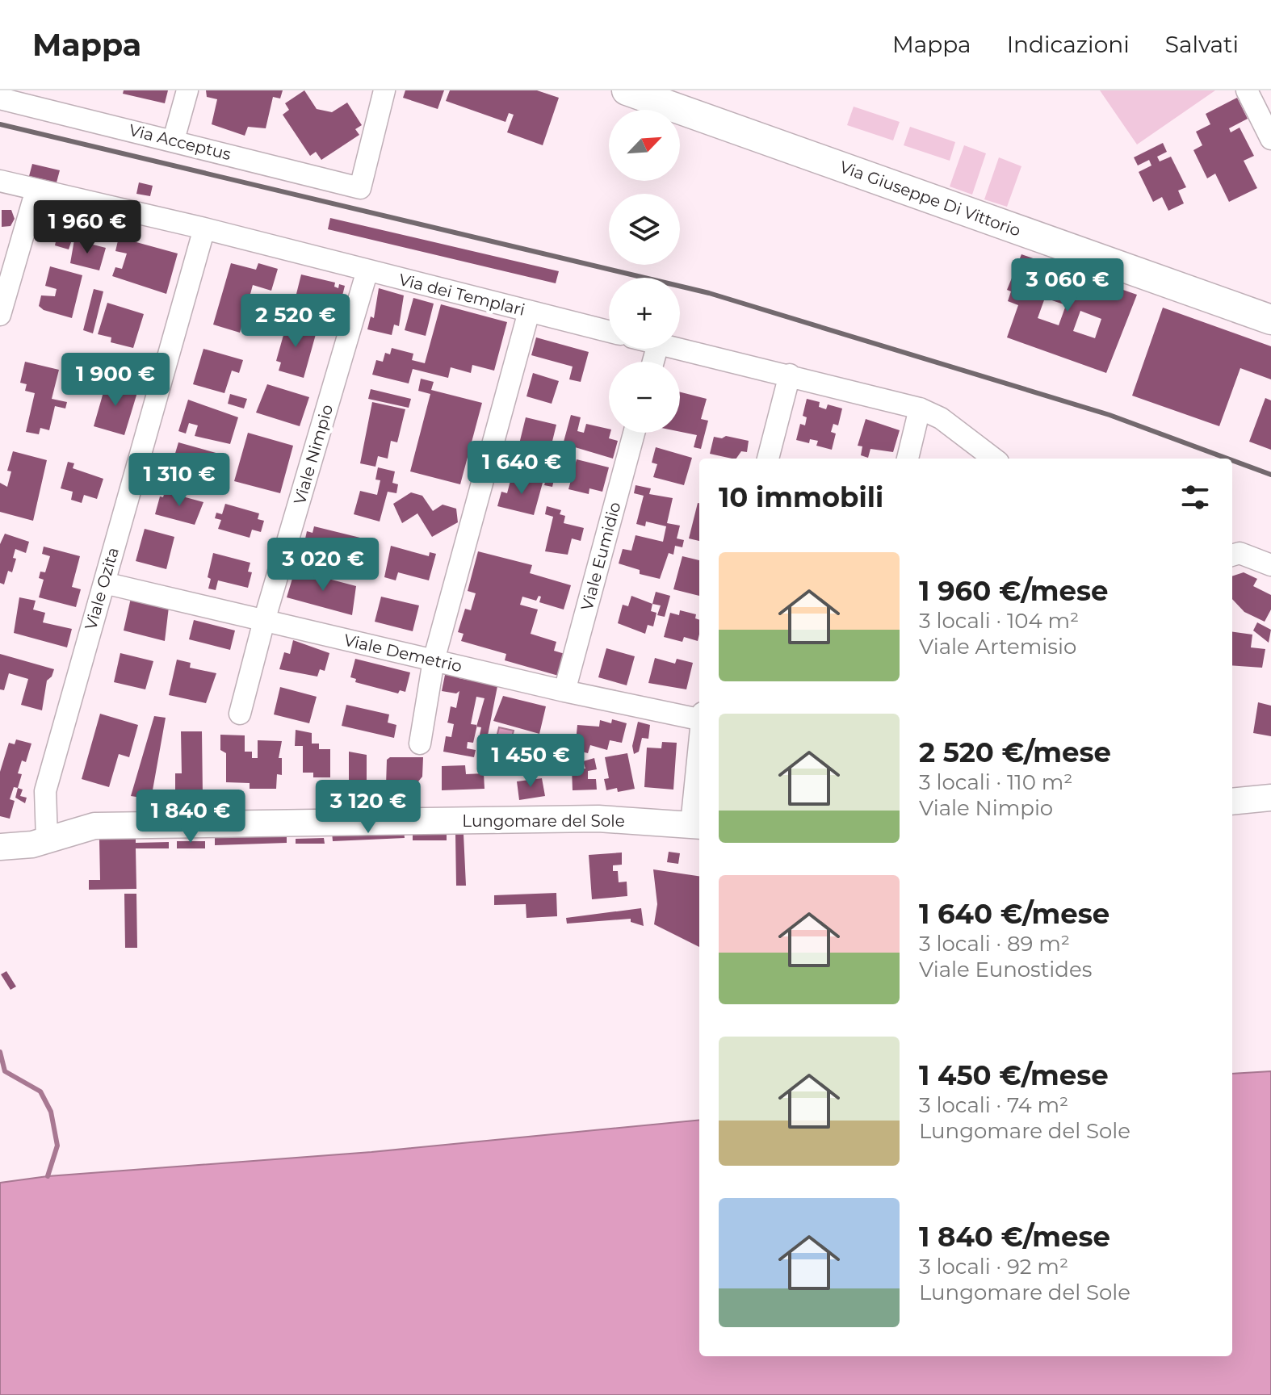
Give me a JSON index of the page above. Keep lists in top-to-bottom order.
{
  "streets": {
    "main road": ["Via Giuseppe Di Vittorio"],
    "street": [
      "Via Acceptus",
      "Via dei Templari",
      "Viale Nimpio",
      "Viale Eumidio",
      "Viale Ozita",
      "Viale Demetrio",
      "Lungomare del Sole"
    ]
  },
  "crossings": [
    ["Via dei Templari", "Viale Nimpio"],
    ["Via dei Templari", "Viale Ozita"],
    ["Viale Nimpio", "Viale Demetrio"],
    ["Viale Eumidio", "Viale Demetrio"],
    ["Viale Ozita", "Viale Demetrio"],
    ["Viale Ozita", "Lungomare del Sole"]
  ],
  "north": "top right",
  "page": {
    "header": "Mappa",
    "nav": ["Mappa", "Indicazioni", "Salvati"],
    "map_buttons": ["+", "−"],
    "price": [
      "1 960 €",
      "3 060 €",
      "2 520 €",
      "1 900 €",
      "1 640 €",
      "1 310 €",
      "3 020 €",
      "1 450 €",
      "3 120 €",
      "1 840 €"
    ],
    "heading": "10 immobili",
    "list": [
      {
        "name": "1 960 €/mese",
        "note": "3 locali · 104 m² · Viale Artemisio"
      },
      {
        "name": "2 520 €/mese",
        "note": "3 locali · 110 m² · Viale Nimpio"
      },
      {
        "name": "1 640 €/mese",
        "note": "3 locali · 89 m² · Viale Eunostides"
      },
      {
        "name": "1 450 €/mese",
        "note": "3 locali · 74 m² · Lungomare del Sole"
      },
      {
        "name": "1 840 €/mese",
        "note": "3 locali · 92 m² · Lungomare del Sole"
      }
    ]
  }
}
